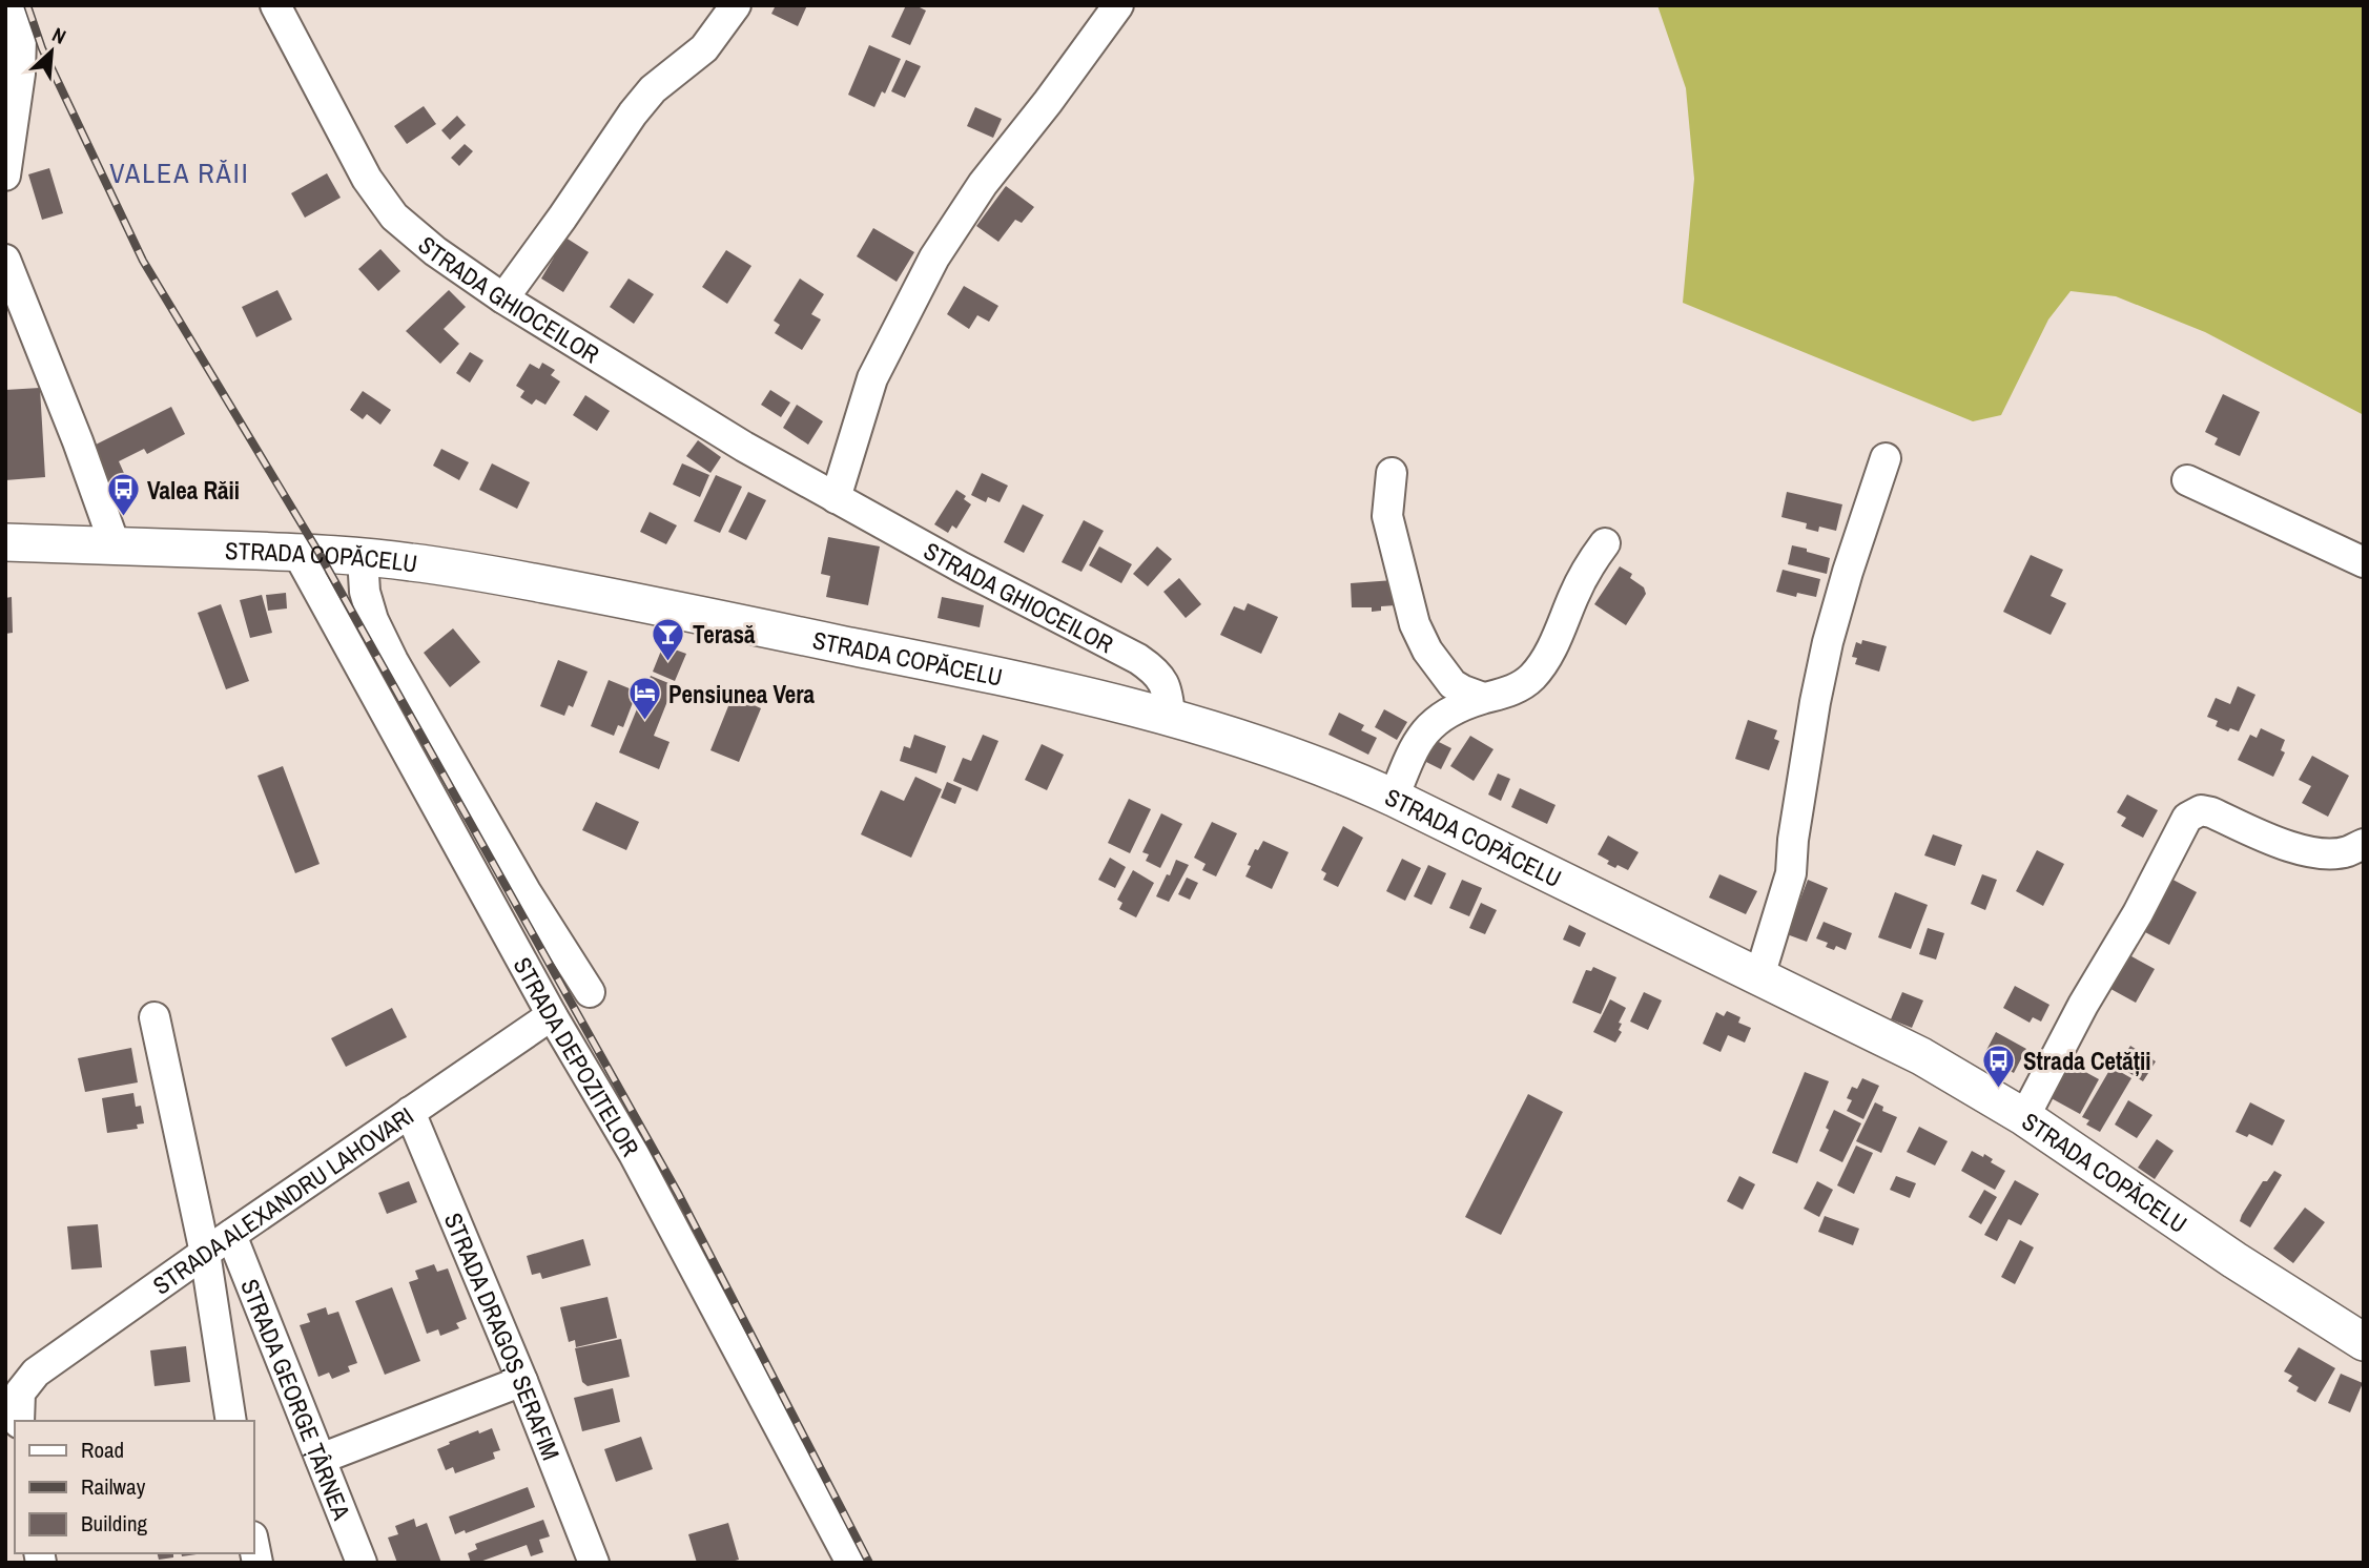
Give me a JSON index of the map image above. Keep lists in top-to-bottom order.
{
  "streets": {
    "main road": ["STRADA COPĂCELU"],
    "street": [
      "STRADA GHIOCEILOR",
      "STRADA DEPOZITELOR",
      "STRADA ALEXANDRU LAHOVARI",
      "STRADA DRAGOȘ SERAFIM",
      "STRADA GEORGE ȚÂRNEA"
    ]
  },
  "crossings": [
    ["STRADA GHIOCEILOR", "STRADA COPĂCELU"],
    ["STRADA COPĂCELU", "STRADA DEPOZITELOR"],
    ["STRADA DEPOZITELOR", "STRADA ALEXANDRU LAHOVARI"],
    ["STRADA ALEXANDRU LAHOVARI", "STRADA DRAGOȘ SERAFIM"],
    ["STRADA ALEXANDRU LAHOVARI", "STRADA GEORGE ȚÂRNEA"]
  ],
  "districts": ["VALEA RĂII"],
  "places": {
    "bus stop": ["Valea Răii", "Strada Cetății"],
    "bar": ["Terasă"],
    "hotel": ["Pensiunea Vera"]
  },
  "legend": ["Road", "Railway", "Building"],
  "north": "top right"
}
